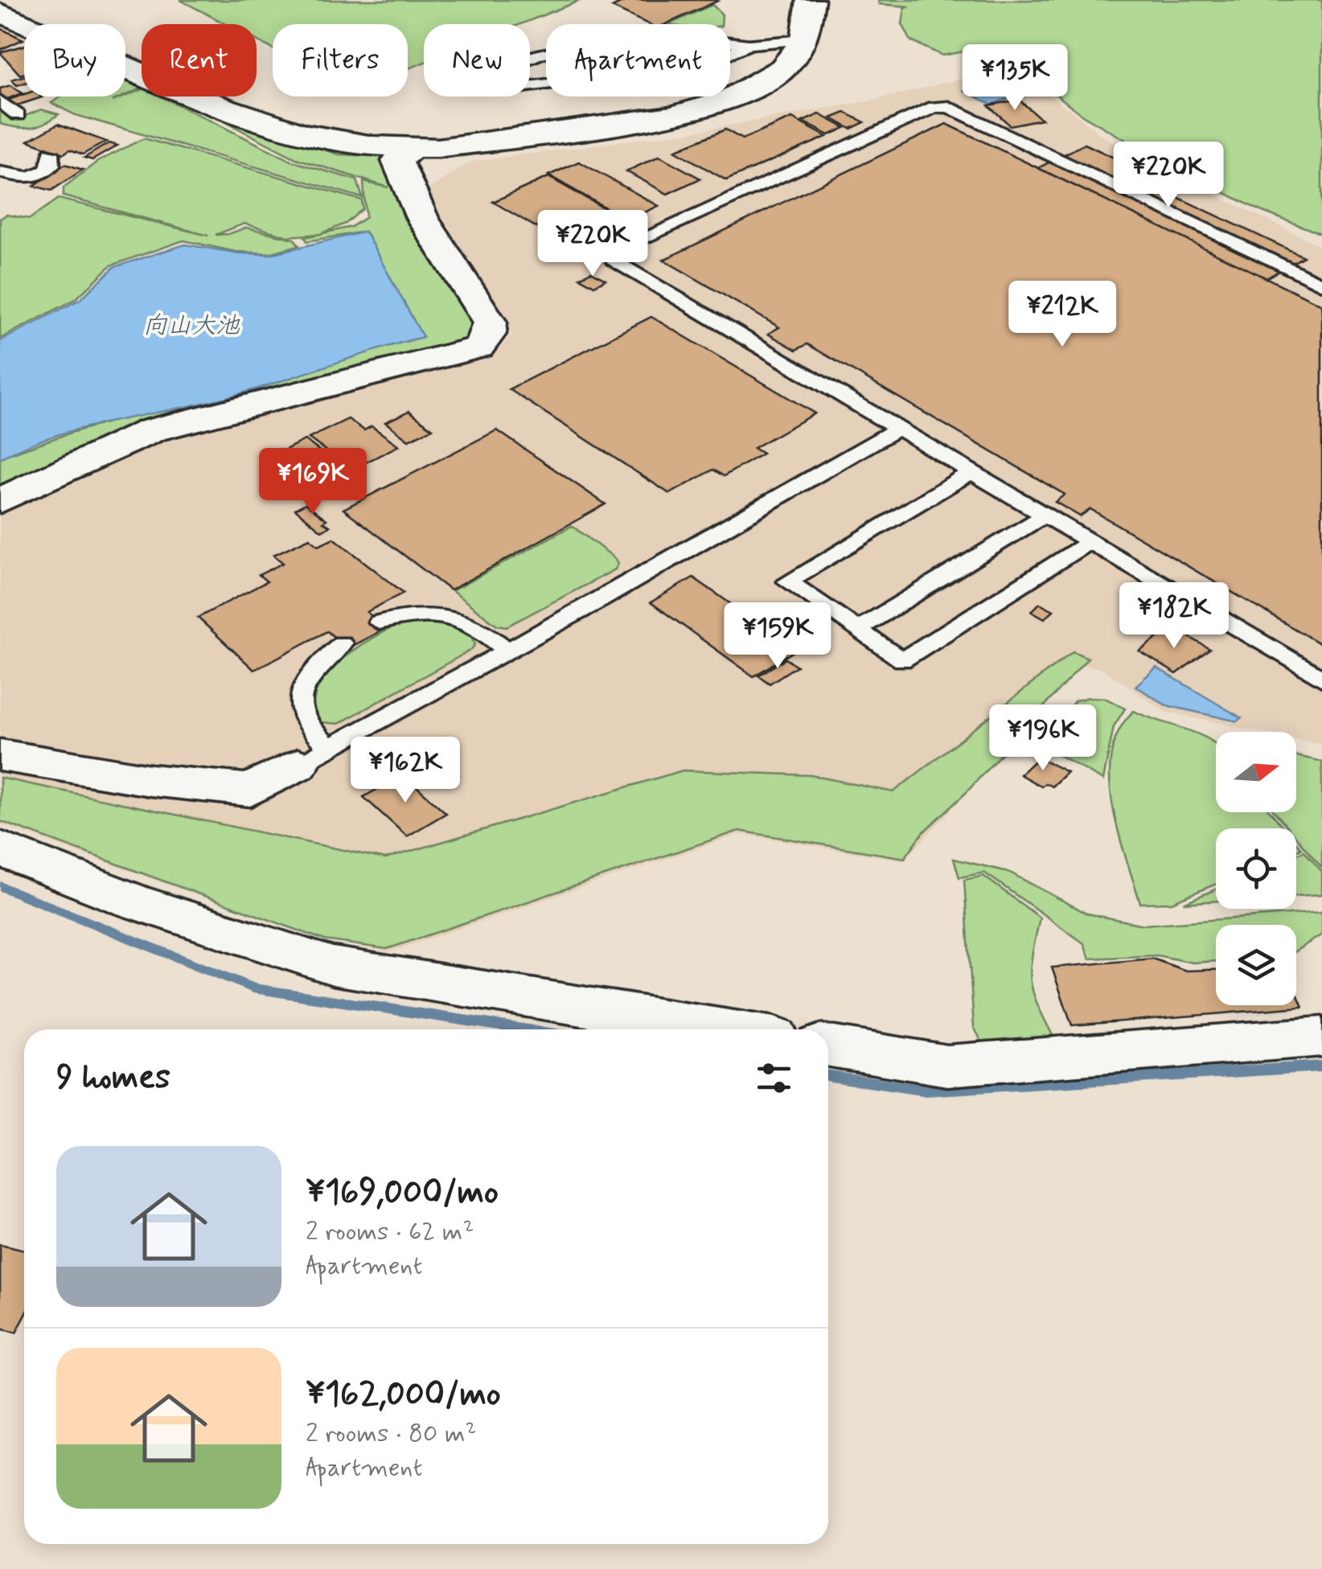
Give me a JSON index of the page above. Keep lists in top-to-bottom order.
{
  "water": ["向山大池"],
  "north": "right",
  "page": {
    "chip": [
      "Buy",
      "Rent",
      "Filters",
      "New",
      "Apartment"
    ],
    "price": [
      "¥135K",
      "¥220K",
      "¥220K",
      "¥212K",
      "¥169K",
      "¥182K",
      "¥159K",
      "¥196K",
      "¥162K"
    ],
    "heading": "9 homes",
    "list": [
      {
        "name": "¥169,000/mo",
        "note": "2 rooms · 62 m² · Apartment"
      },
      {
        "name": "¥162,000/mo",
        "note": "2 rooms · 80 m² · Apartment"
      }
    ]
  }
}
